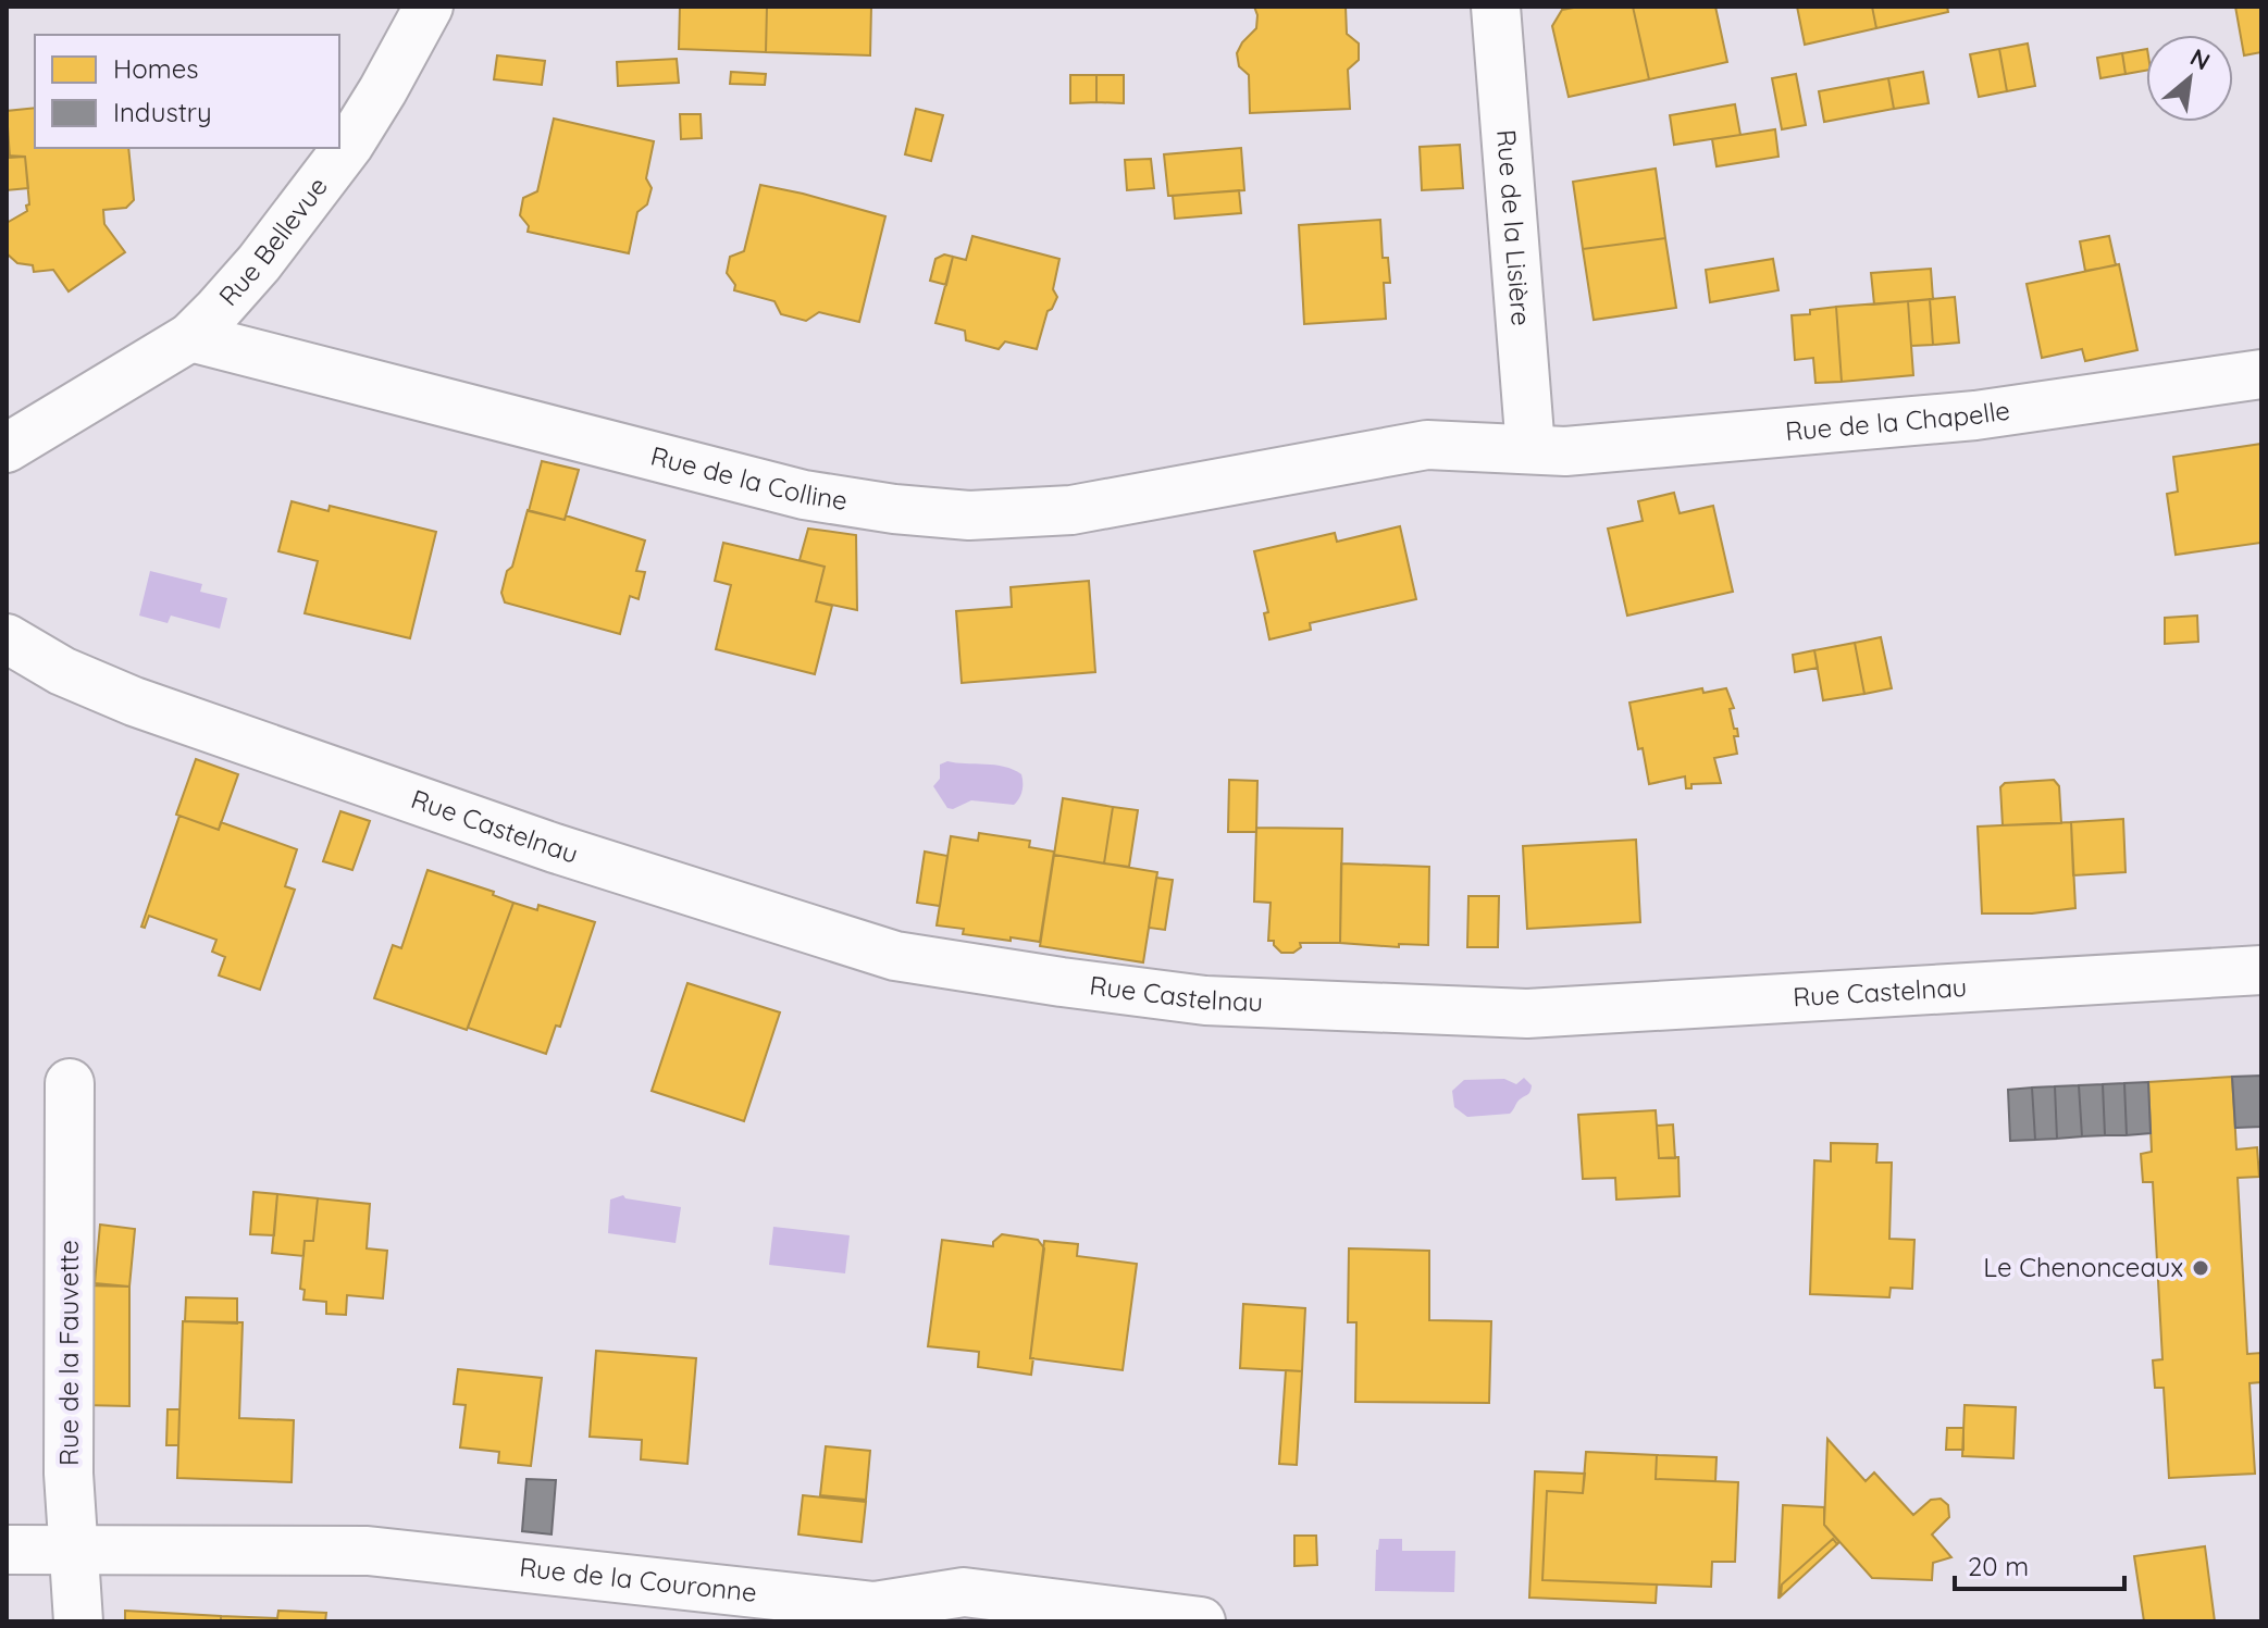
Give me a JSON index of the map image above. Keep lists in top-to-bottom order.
{
  "streets": {
    "street": [
      "Rue de la Lisière",
      "Rue Bellevue",
      "Rue de la Chapelle",
      "Rue de la Colline",
      "Rue Castelnau",
      "Rue de la Fauvette",
      "Rue de la Couronne"
    ]
  },
  "crossings": [
    ["Rue de la Lisière", "Rue de la Chapelle"],
    ["Rue de la Lisière", "Rue de la Colline"],
    ["Rue Bellevue", "Rue de la Colline"],
    ["Rue de la Chapelle", "Rue de la Colline"],
    ["Rue de la Fauvette", "Rue de la Couronne"]
  ],
  "places": ["Le Chenonceaux"],
  "legend": ["Homes", "Industry"],
  "scale_bar": "20 m",
  "north": "top right"
}
